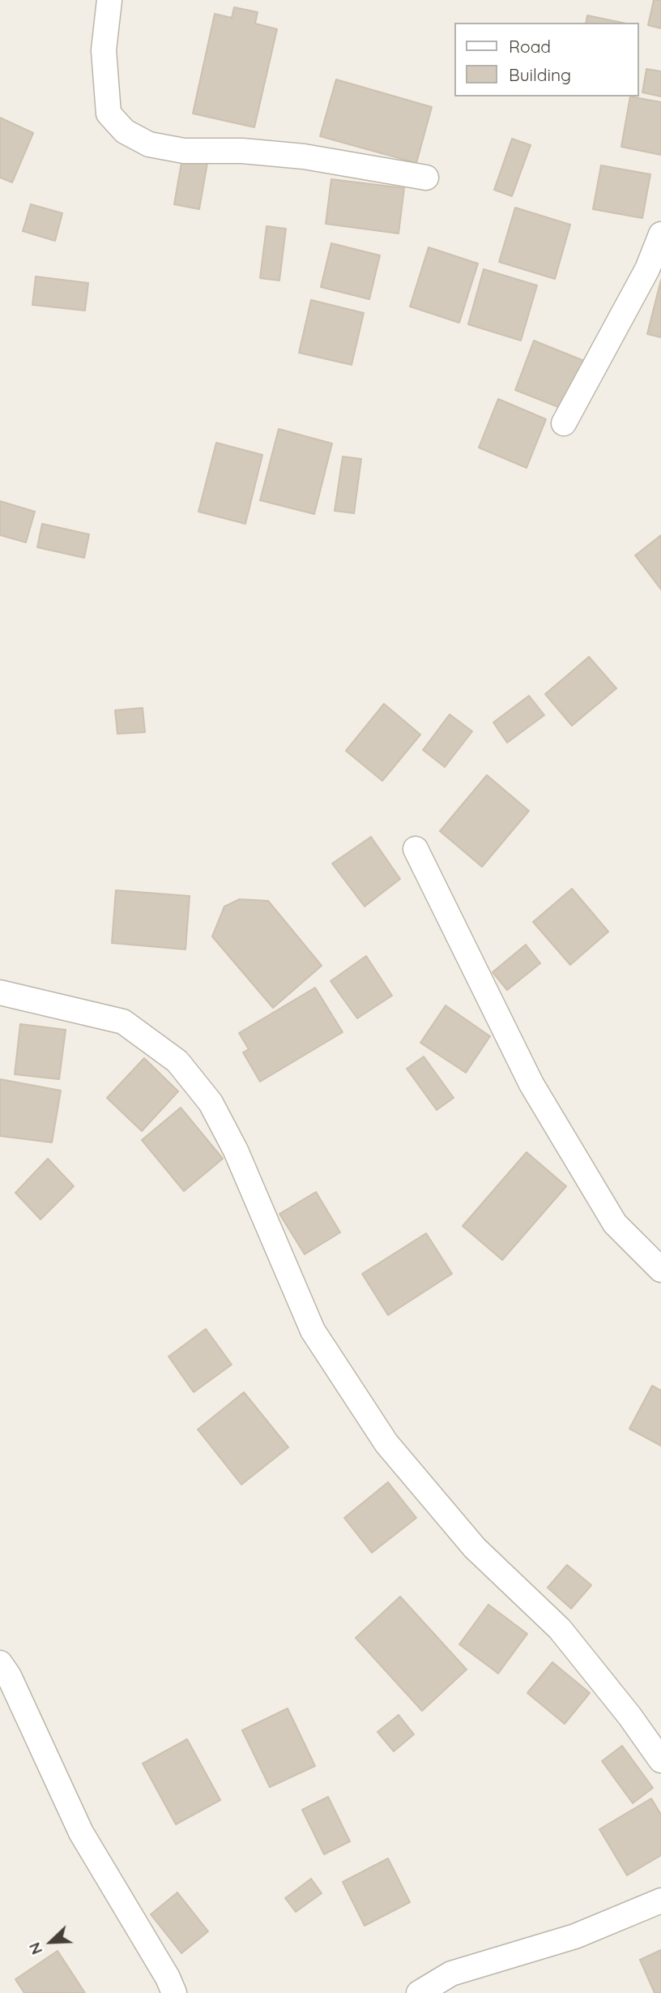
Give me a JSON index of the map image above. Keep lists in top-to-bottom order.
{
  "legend": ["Road", "Building"],
  "north": "bottom left"
}
